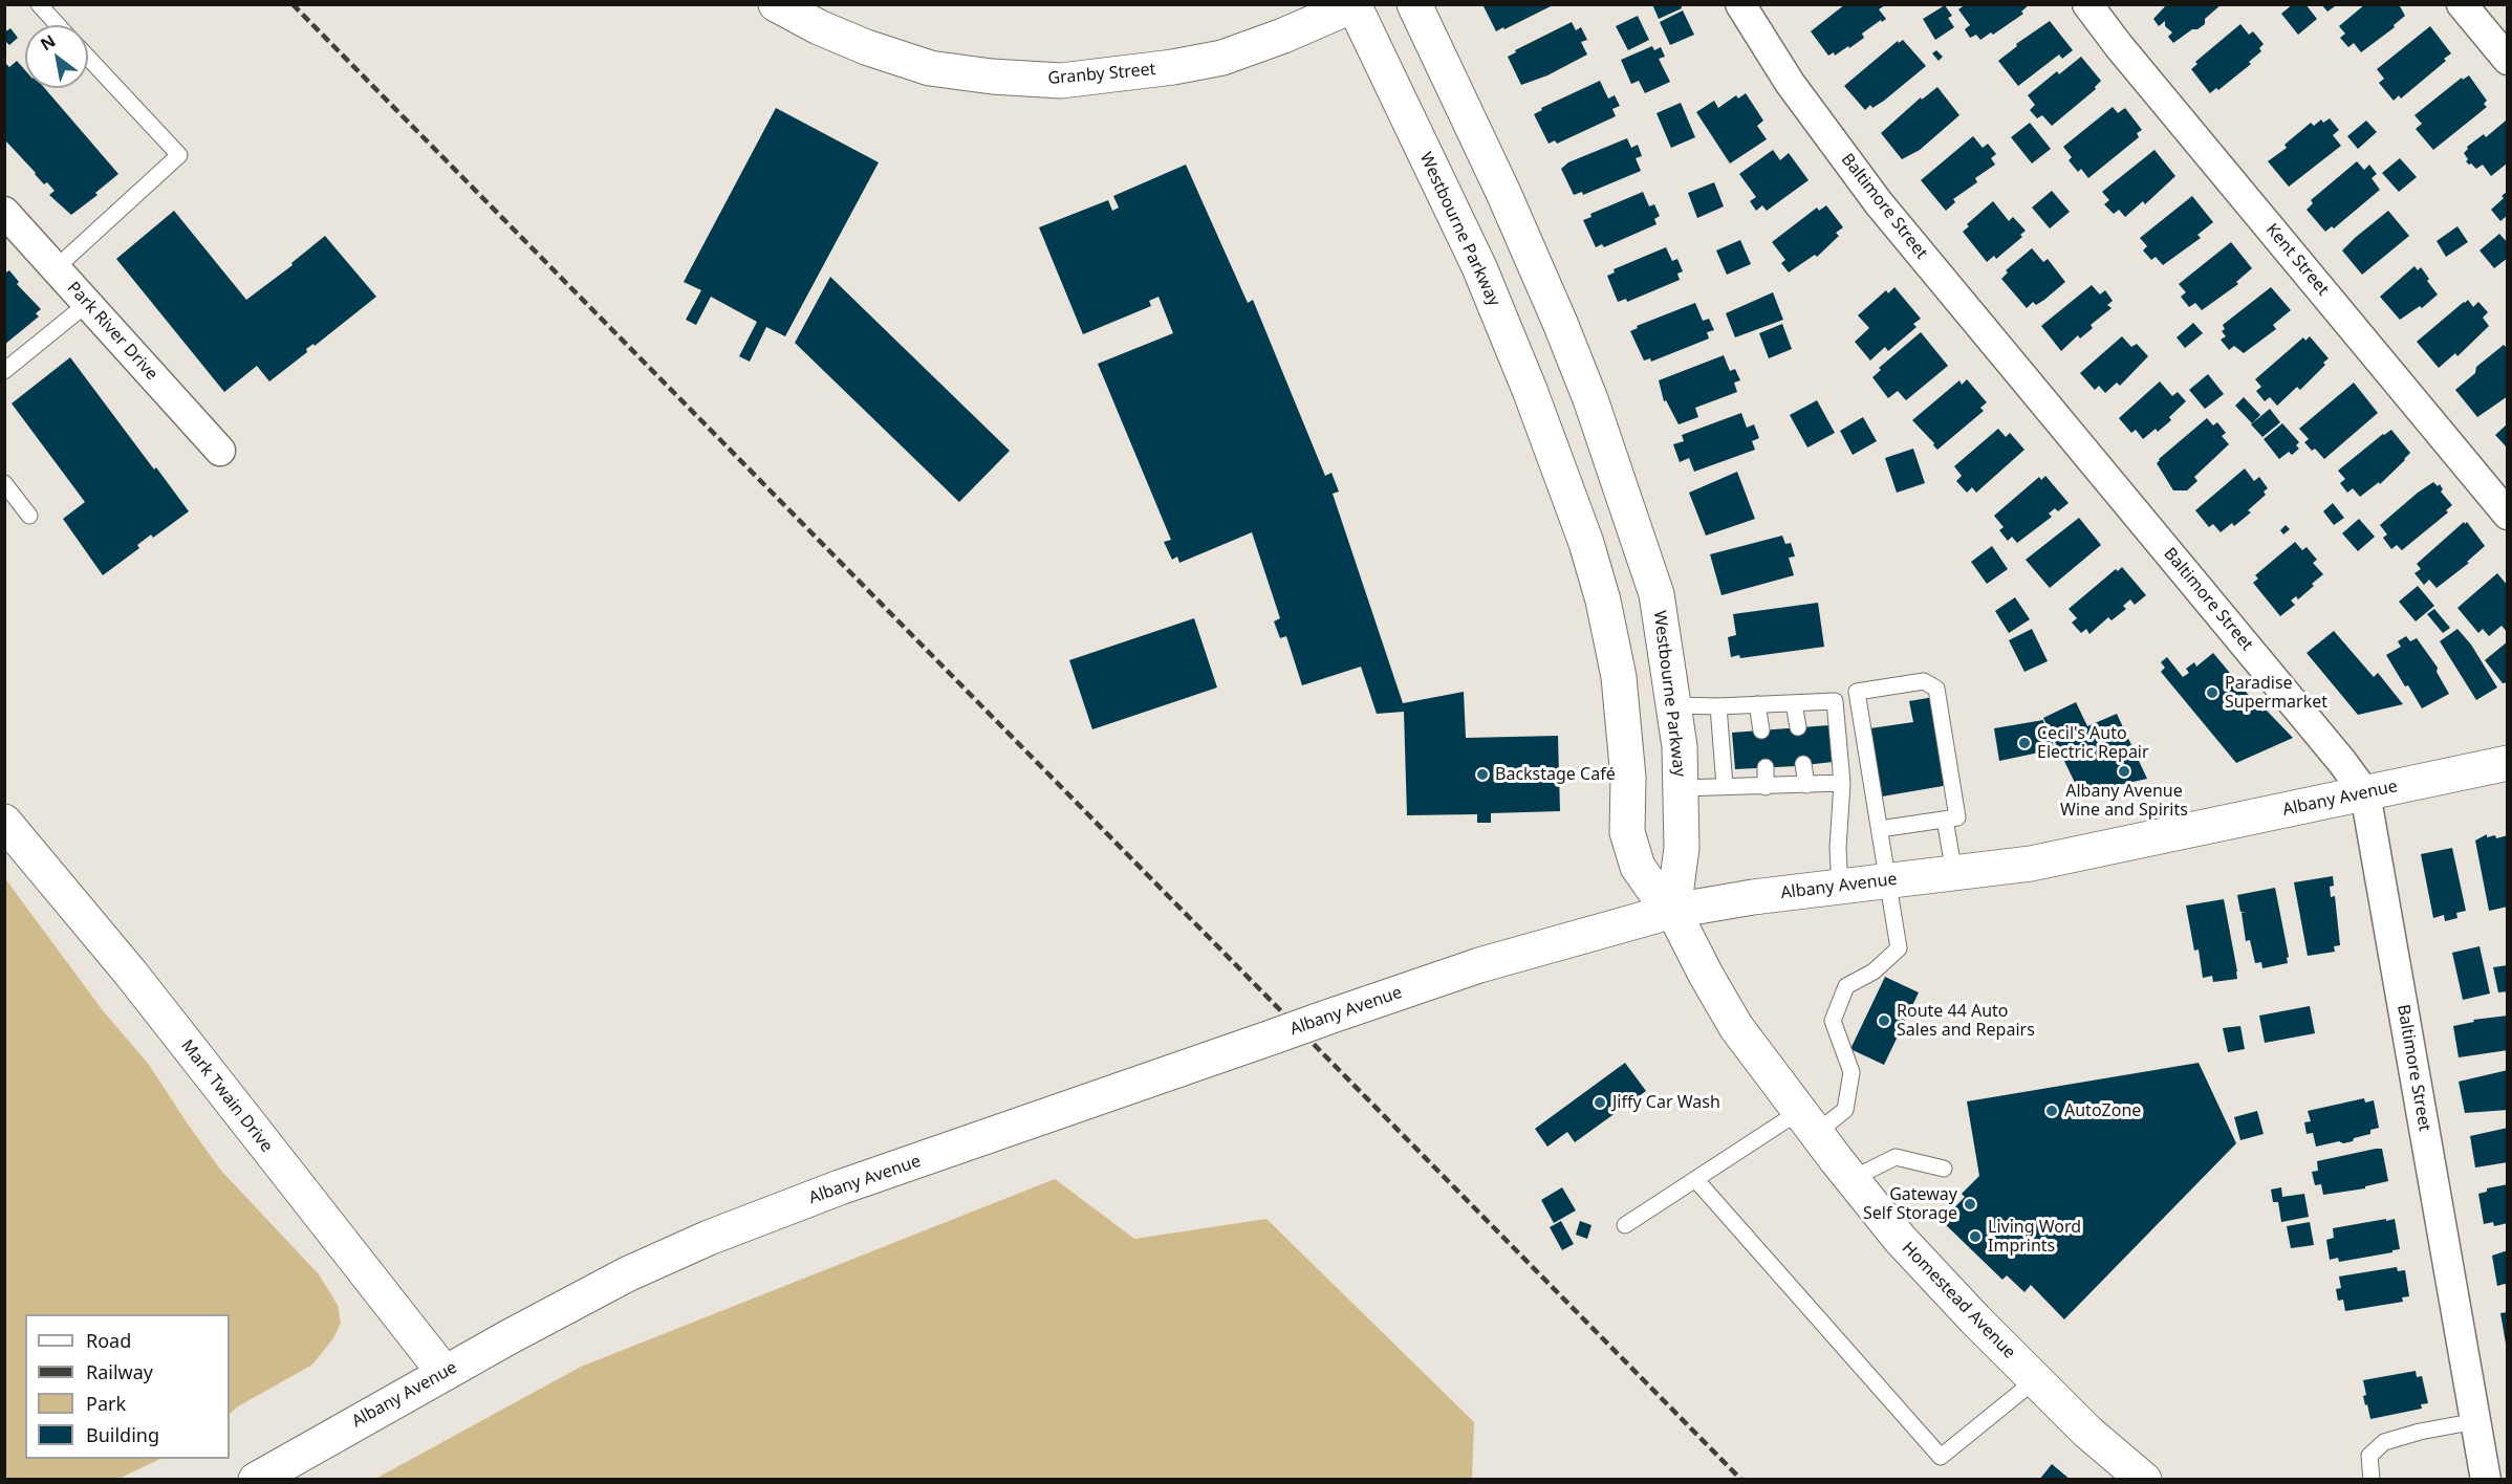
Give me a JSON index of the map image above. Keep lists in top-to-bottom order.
{
  "streets": {
    "main road": [
      "Granby Street",
      "Westbourne Parkway",
      "Albany Avenue",
      "Mark Twain Drive",
      "Homestead Avenue"
    ],
    "street": ["Baltimore Street", "Kent Street", "Park River Drive"]
  },
  "crossings": [
    ["Granby Street", "Westbourne Parkway"],
    ["Baltimore Street", "Albany Avenue"],
    ["Westbourne Parkway", "Albany Avenue"],
    ["Westbourne Parkway", "Homestead Avenue"],
    ["Albany Avenue", "Mark Twain Drive"],
    ["Albany Avenue", "Homestead Avenue"]
  ],
  "places": [
    "Paradise Supermarket",
    "Cecil's Auto Electric Repair",
    "Albany Avenue Wine and Spirits",
    "Backstage Café",
    "Route 44 Auto Sales and Repairs",
    "Jiffy Car Wash",
    "AutoZone",
    "Gateway Self Storage",
    "Living Word Imprints"
  ],
  "legend": [
    "Road",
    "Railway",
    "Park",
    "Building"
  ],
  "north": "top left"
}
